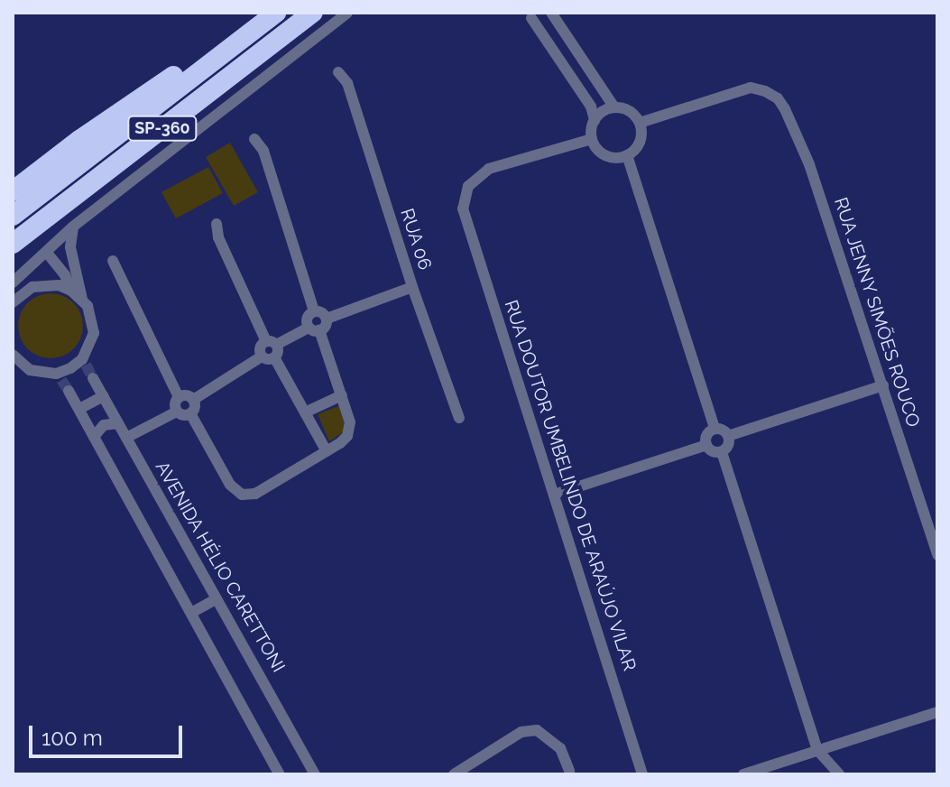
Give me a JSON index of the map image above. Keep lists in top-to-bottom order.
{
  "streets": {
    "highway": ["SP-360"],
    "street": [
      "RUA 06",
      "RUA JENNY SIMÕES ROUCO",
      "RUA DOUTOR UMBELINDO DE ARAÚJO VILAR",
      "AVENIDA HÉLIO CARETTONI"
    ]
  },
  "crossings": [
    ["RUA JENNY SIMÕES ROUCO", "RUA DOUTOR UMBELINDO DE ARAÚJO VILAR"]
  ],
  "scale_bar": "100 m"
}
